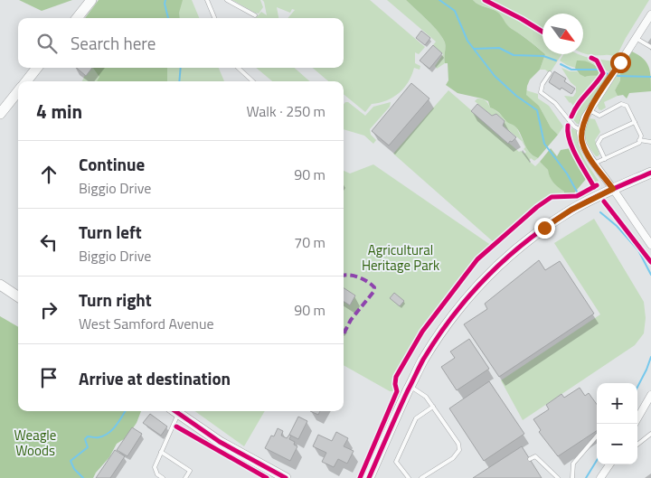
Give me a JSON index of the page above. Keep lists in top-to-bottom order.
{
  "parks": ["Agricultural Heritage Park", "Weagle Woods"],
  "north": "bottom right",
  "page": {
    "search": "Search here",
    "heading": ["4 min", "Walk · 250 m"],
    "list": [
      ["Continue", "Biggio Drive", "90 m"],
      ["Turn left", "Biggio Drive", "70 m"],
      ["Turn right", "West Samford Avenue", "90 m"],
      "Arrive at destination"
    ],
    "map_buttons": ["+", "−"]
  }
}
